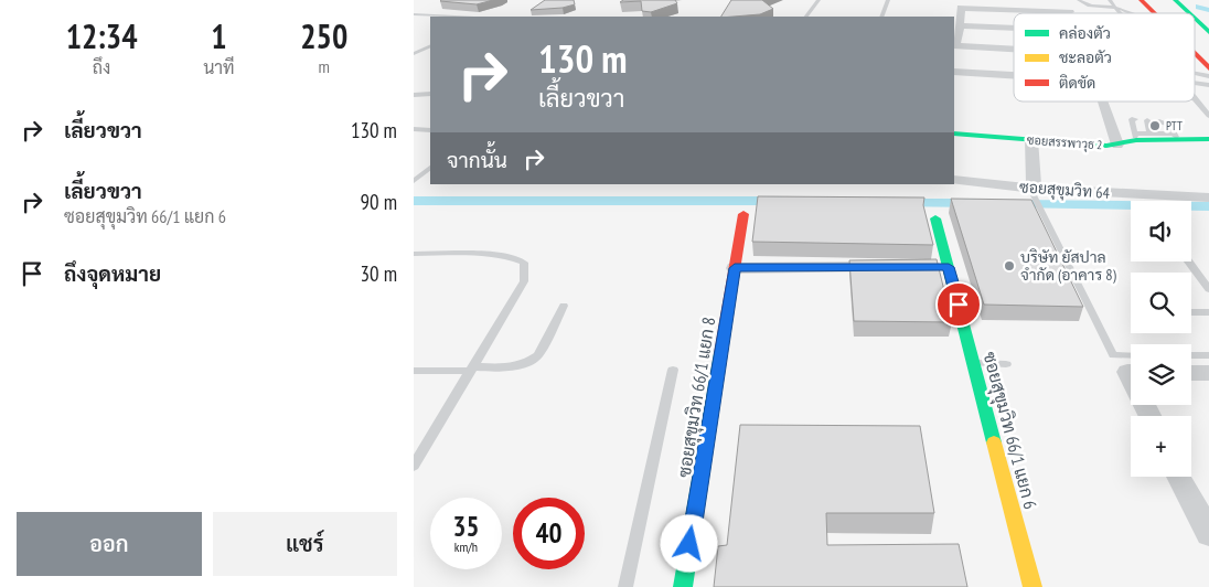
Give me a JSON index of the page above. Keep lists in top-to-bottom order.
{
  "streets": {
    "main road": ["ซอยสรรพาวุธ 2", "ซอยสุขุมวิท 66/1 แยก 8", "ซอยสุขุมวิท 66/1 แยก 6"],
    "street": ["ซอยสุขุมวิท 64"]
  },
  "places": ["PTT", "บริษัท ยัสปาล จำกัด (อาคาร 8)"],
  "legend": ["คล่องตัว", "ชะลอตัว", "ติดขัด"],
  "page": {
    "eta": [
      "12:34",
      "ถึง",
      "1",
      "นาที",
      "250",
      "m"
    ],
    "turn": ["130 m", "เลี้ยวขวา"],
    "list": [
      {
        "name": "เลี้ยวขวา",
        "value": "130 m"
      },
      {
        "name": "เลี้ยวขวา",
        "note": "ซอยสุขุมวิท 66/1 แยก 6",
        "value": "90 m"
      },
      {
        "name": "ถึงจุดหมาย",
        "value": "30 m"
      }
    ],
    "then": "จากนั้น",
    "map_buttons": "+",
    "speed": "35 km/h",
    "limit": "40",
    "buttons": ["ออก", "แชร์"]
  }
}
